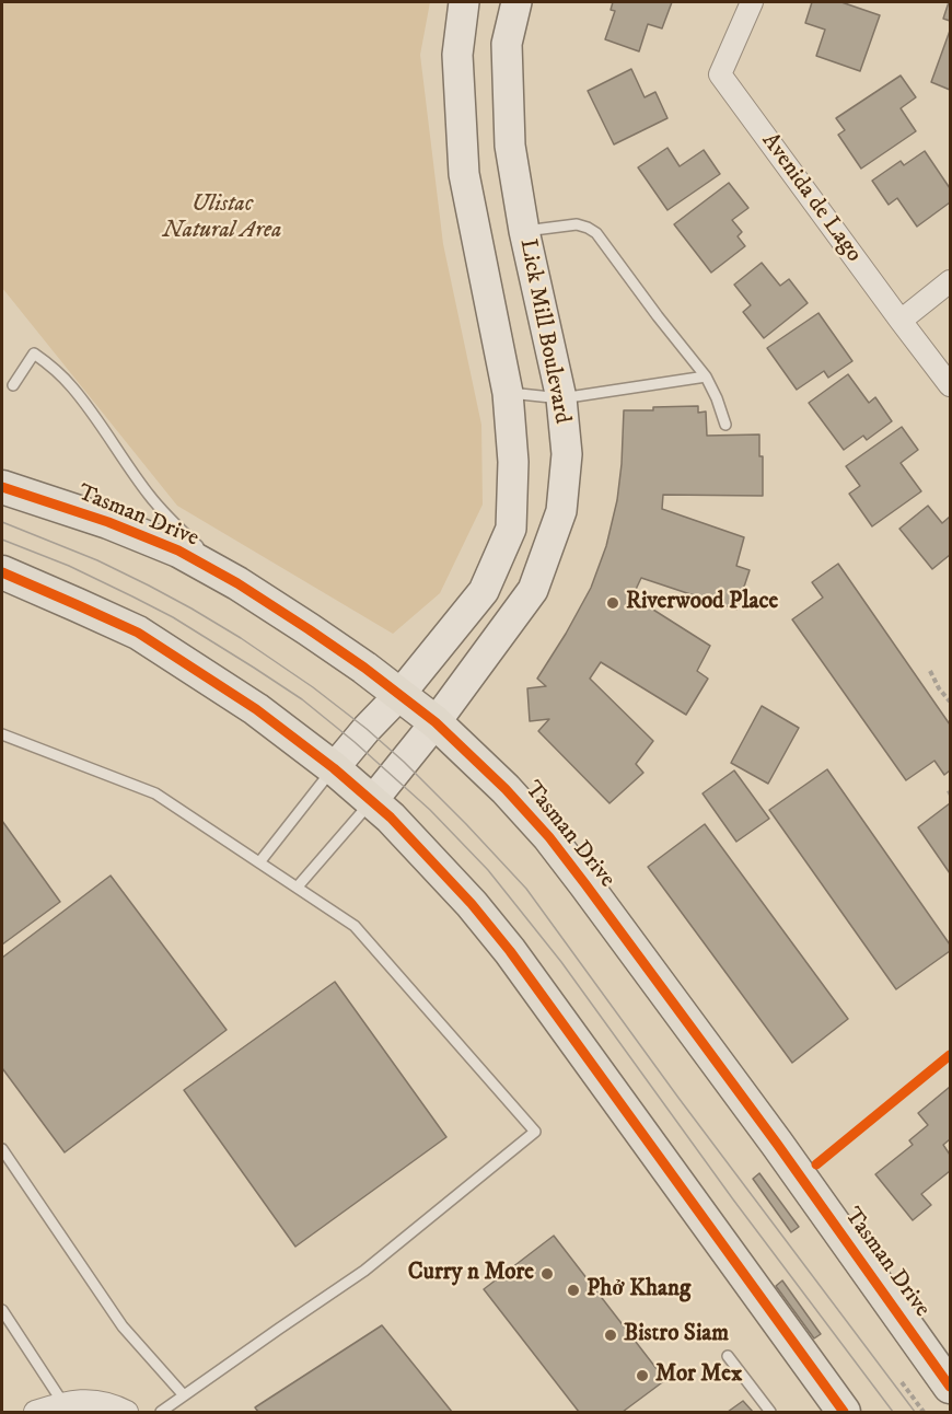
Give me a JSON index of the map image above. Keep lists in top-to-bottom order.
{
  "streets": {
    "main road": ["Lick Mill Boulevard", "Tasman Drive"],
    "street": ["Avenida de Lago"]
  },
  "crossings": [
    ["Lick Mill Boulevard", "Tasman Drive"]
  ],
  "parks": ["Ulistac Natural Area"],
  "places": [
    "Riverwood Place",
    "Curry n More",
    "Phở Khang",
    "Bistro Siam",
    "Mor Mex"
  ]
}
